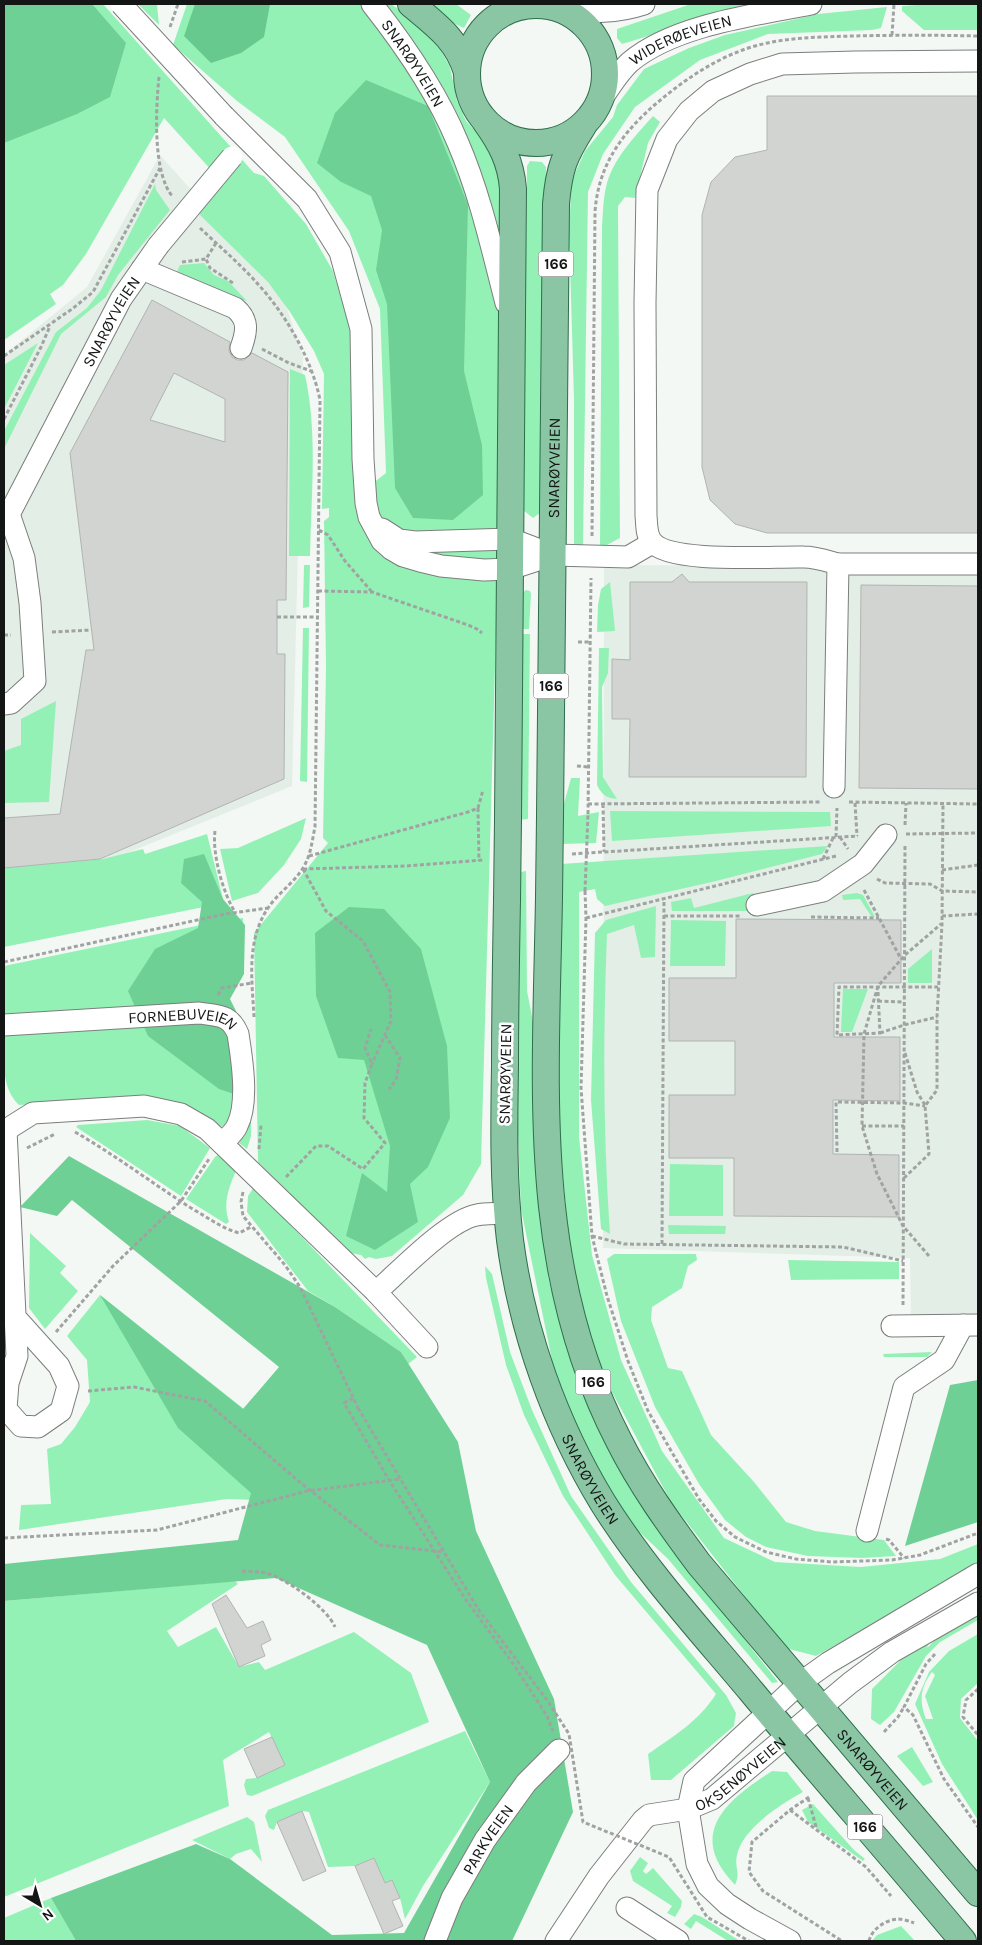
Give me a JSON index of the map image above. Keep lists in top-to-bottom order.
{
  "streets": {
    "main road": ["SNARØYVEIEN", "166"],
    "street": [
      "WIDERØEVEIEN",
      "FORNEBUVEIEN",
      "OKSENØYVEIEN",
      "PARKVEIEN"
    ]
  },
  "crossings": [
    ["WIDERØEVEIEN", "SNARØYVEIEN"],
    ["WIDERØEVEIEN", "166"],
    ["SNARØYVEIEN", "166"],
    ["SNARØYVEIEN", "OKSENØYVEIEN"]
  ],
  "north": "bottom right"
}
